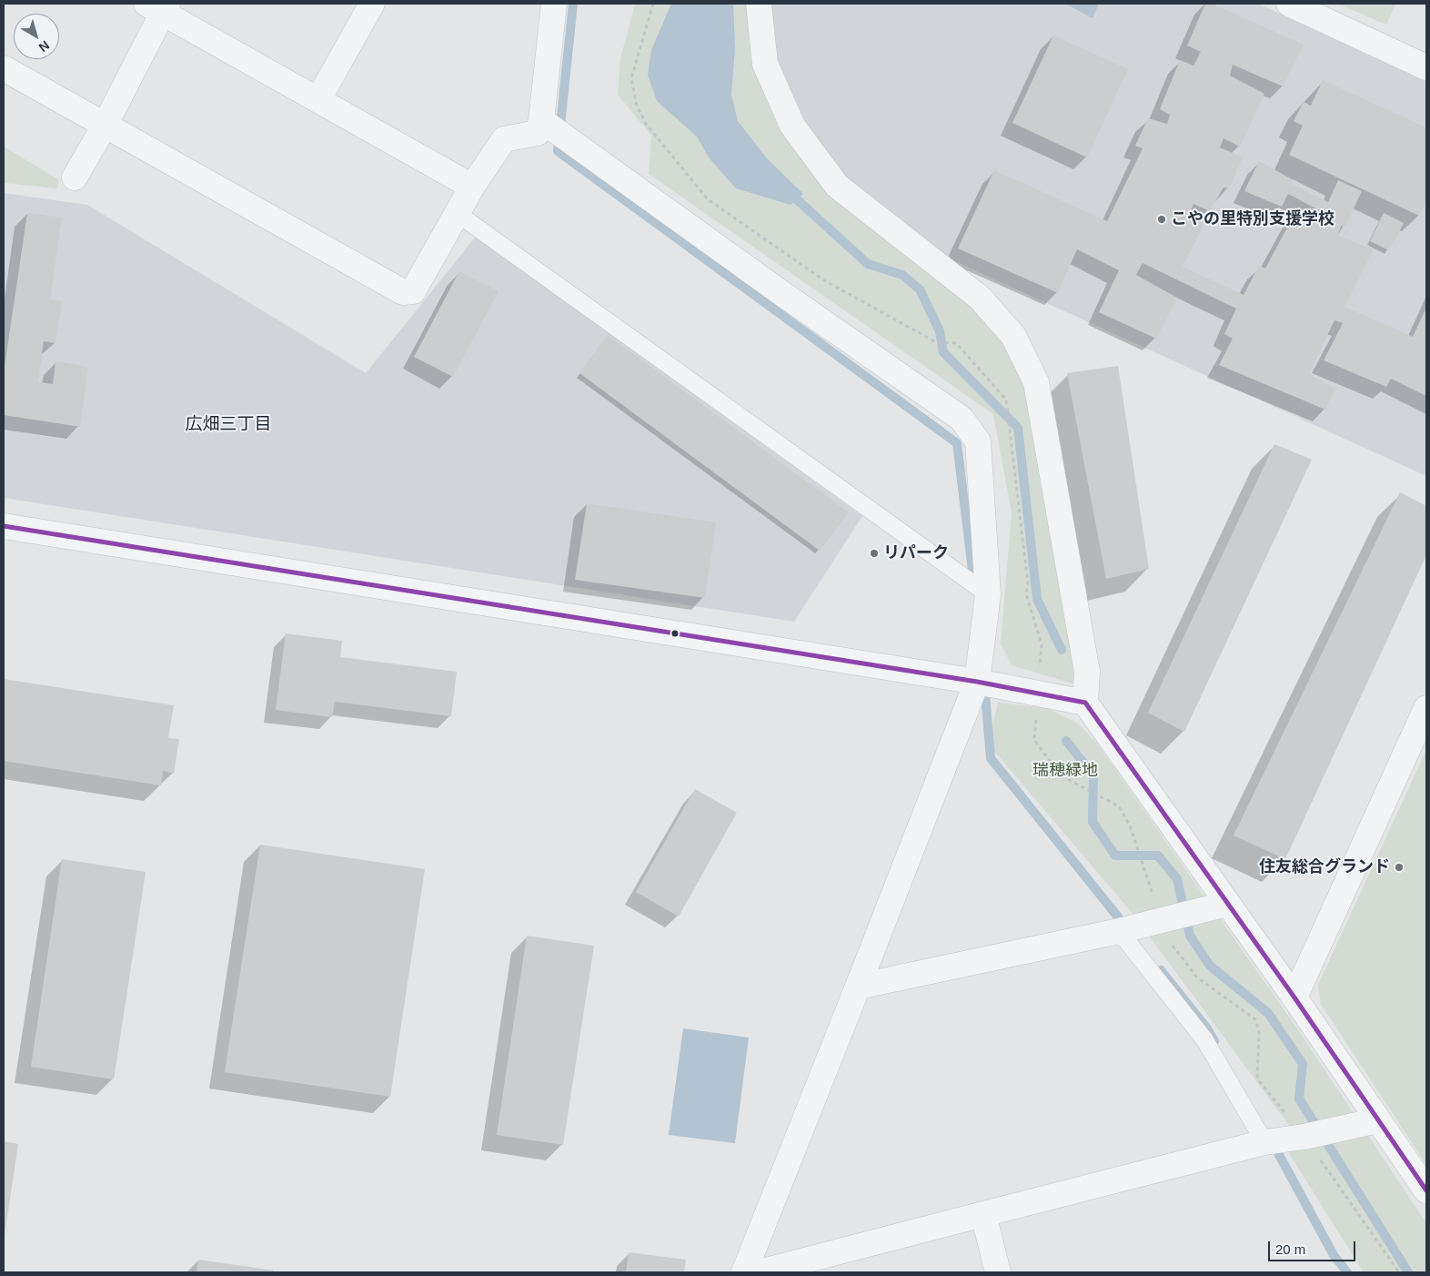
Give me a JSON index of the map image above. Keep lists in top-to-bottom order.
{
  "districts": ["広畑三丁目"],
  "parks": ["瑞穂緑地"],
  "places": ["こやの里特別支援学校", "リパーク", "住友総合グランド"],
  "scale_bar": "20 m",
  "north": "bottom right"
}
